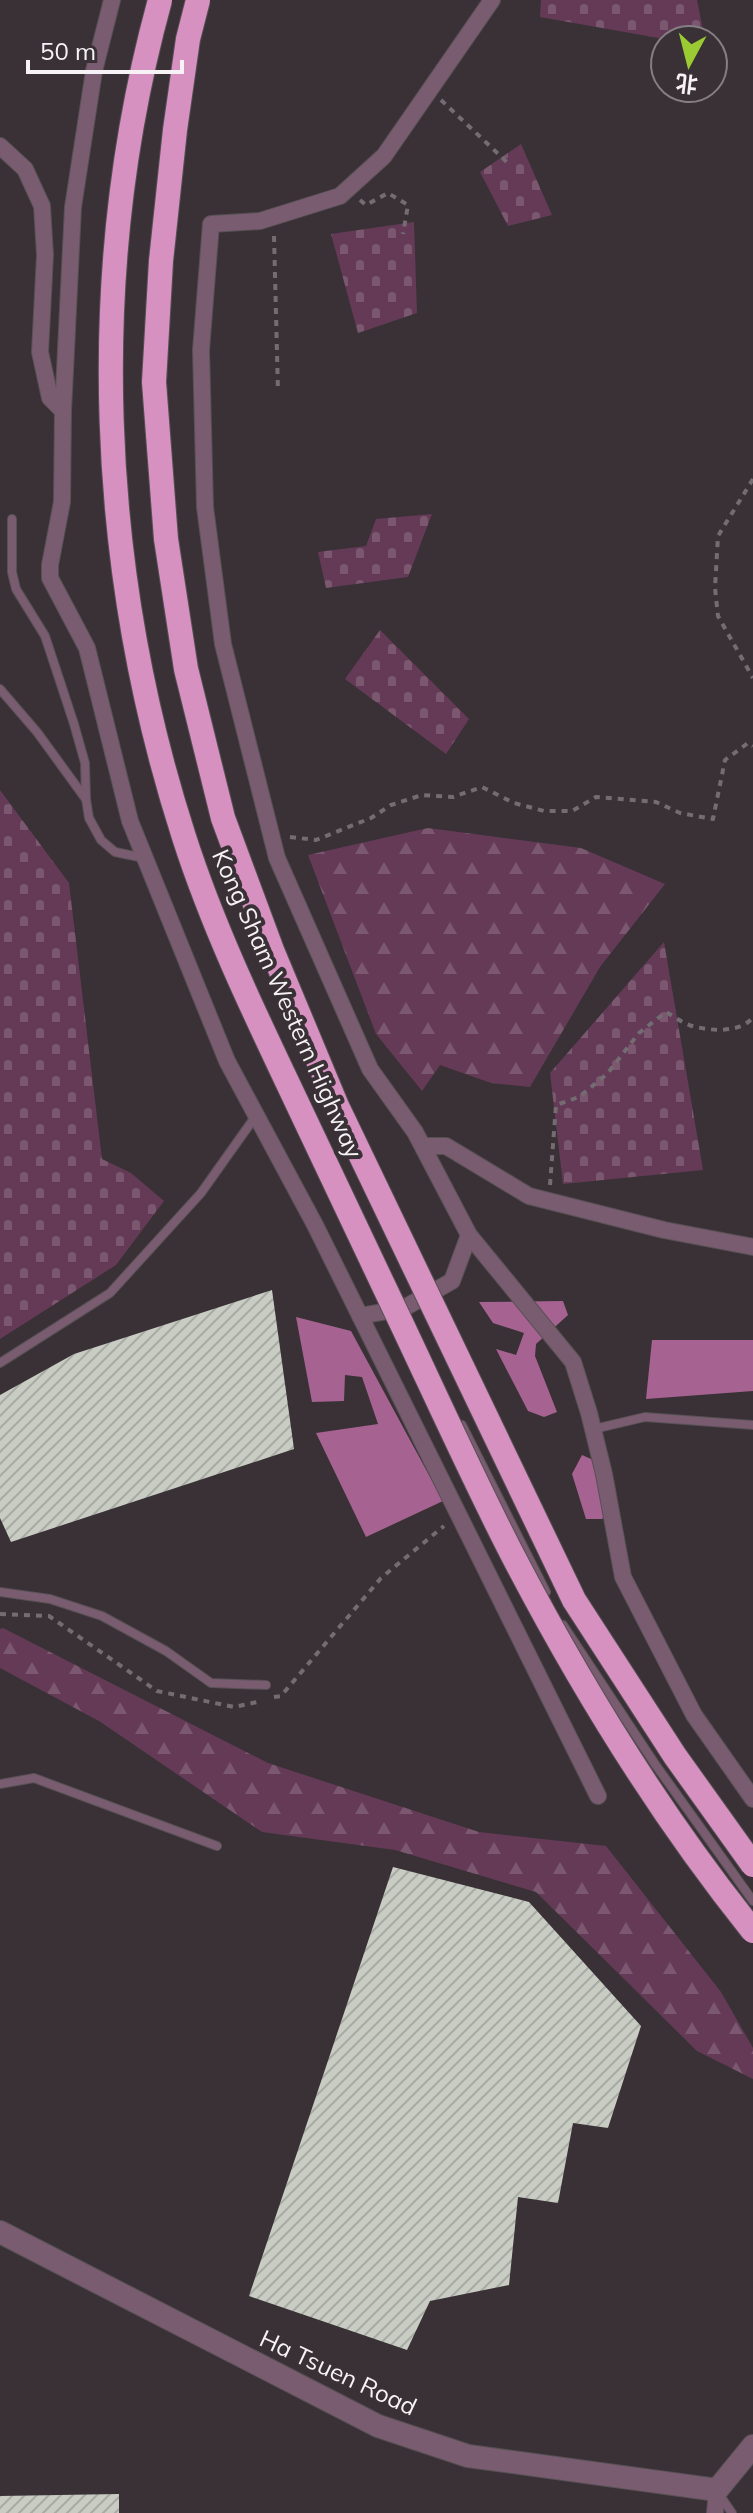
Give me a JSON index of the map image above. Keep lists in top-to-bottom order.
{
  "streets": {
    "highway": ["Kong Sham Western Highway"],
    "street": ["Ha Tsuen Road"]
  },
  "scale_bar": "50 m",
  "north": "bottom"
}
